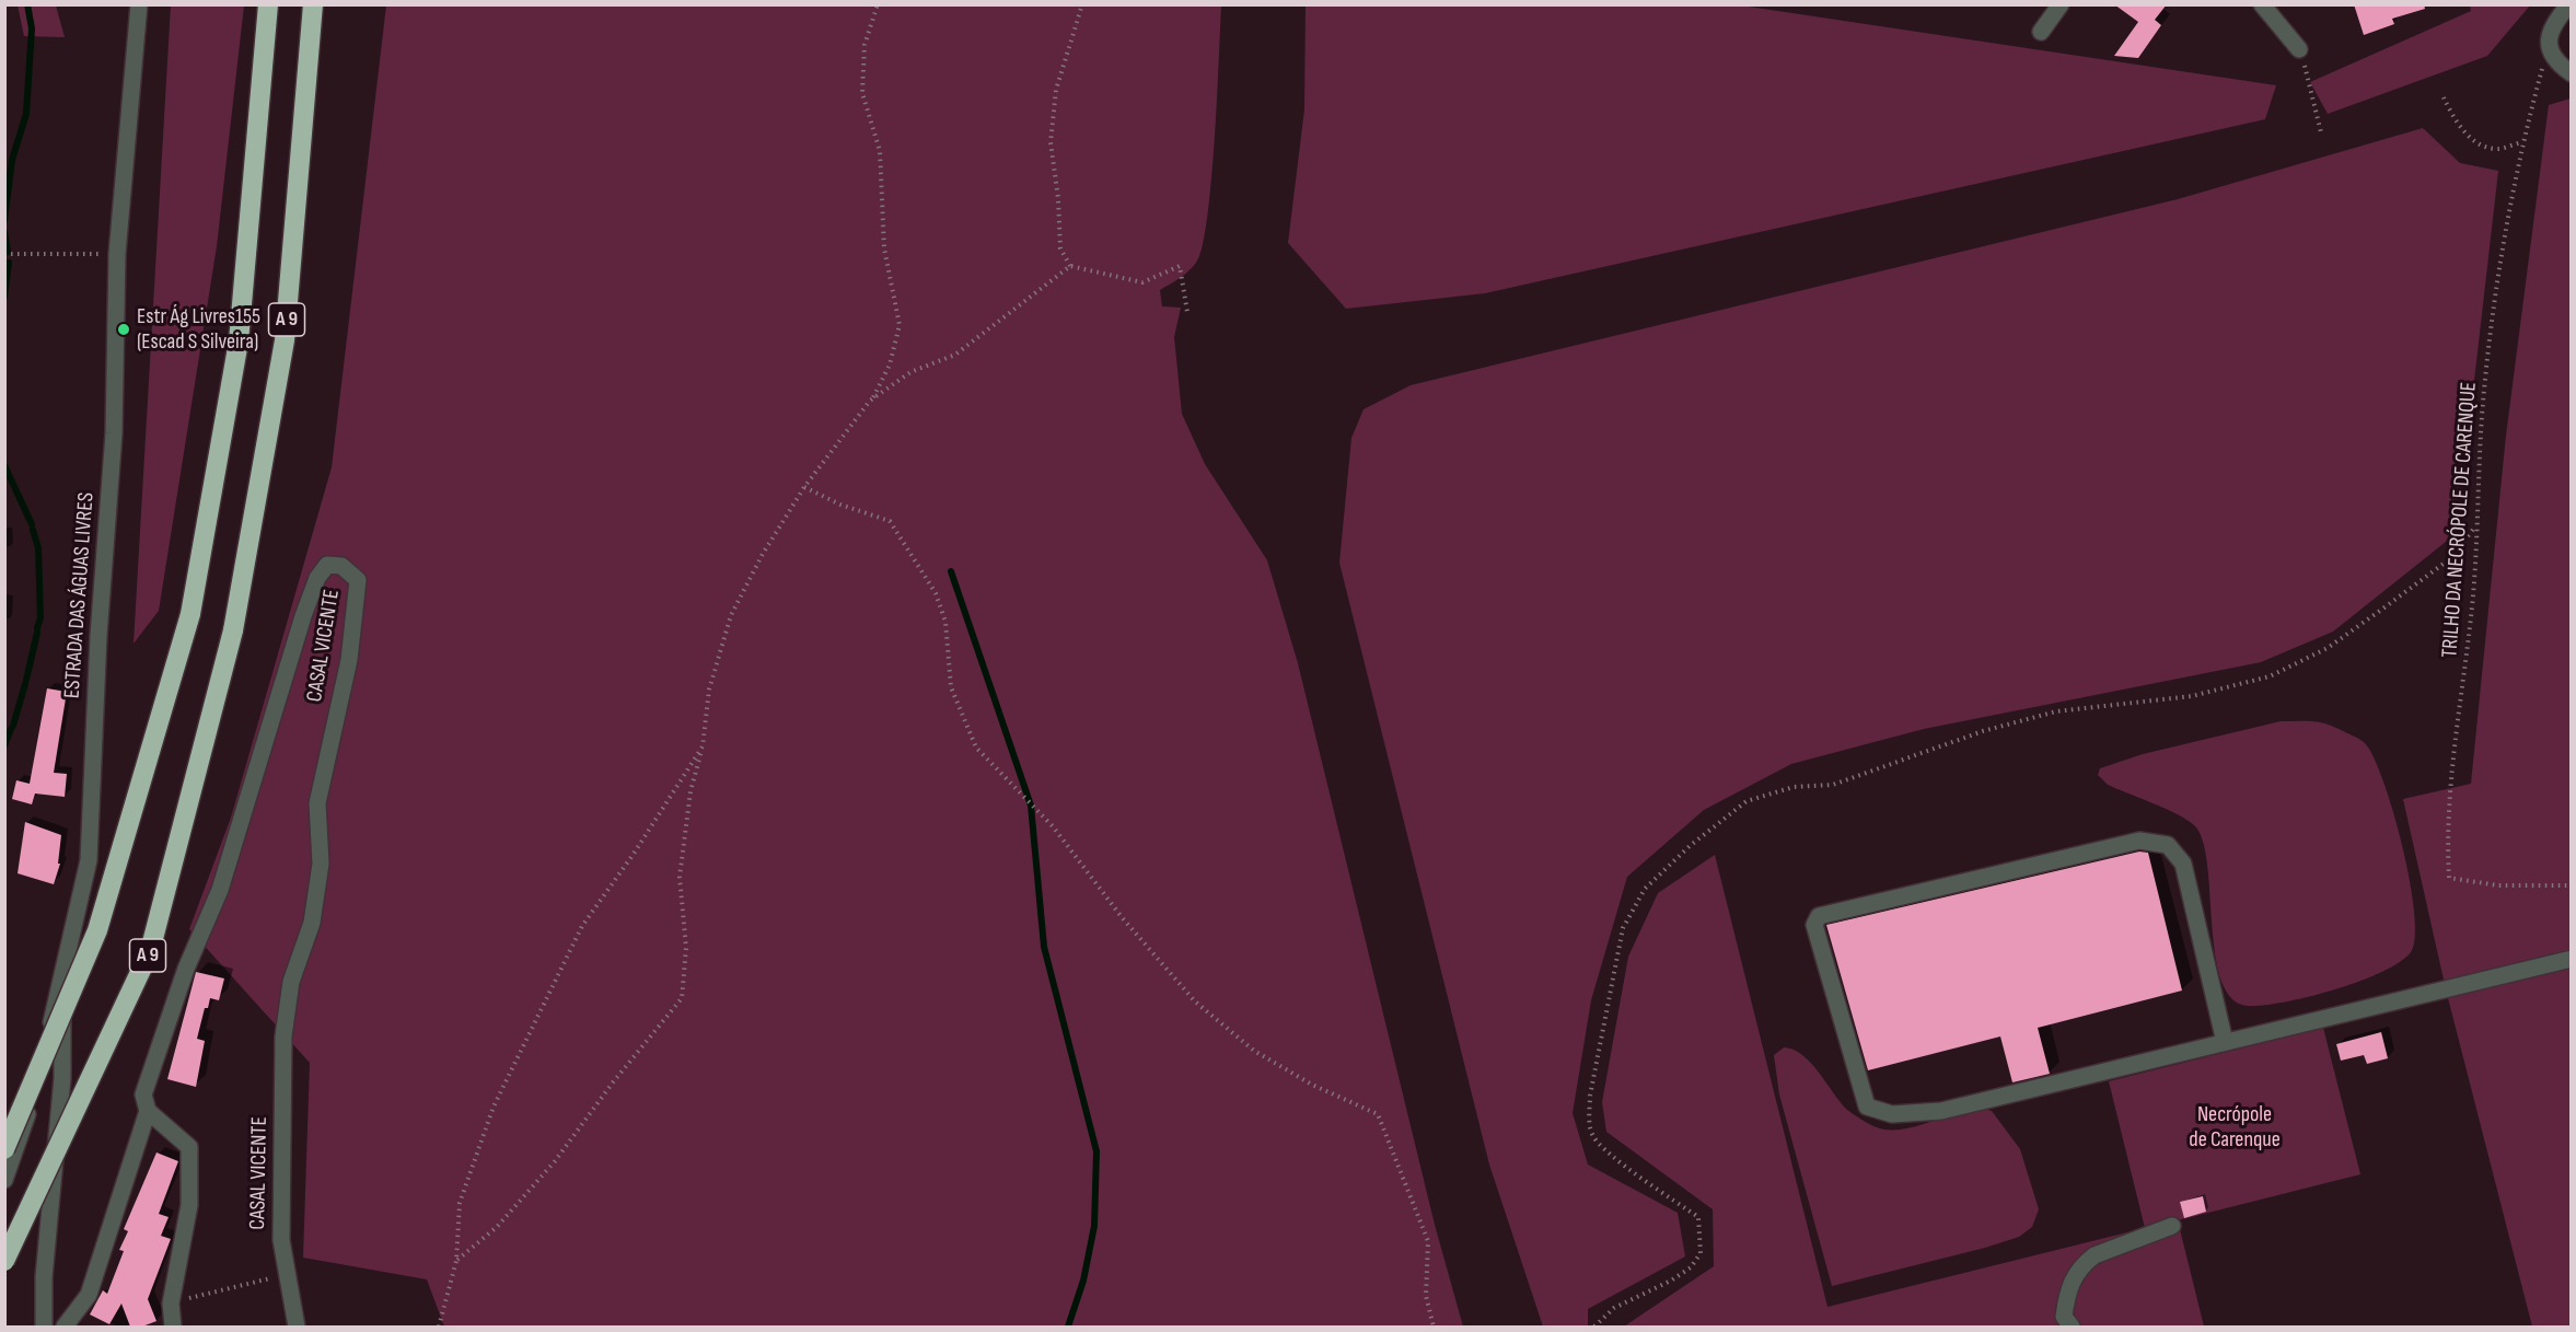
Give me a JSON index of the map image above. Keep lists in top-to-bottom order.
{
  "streets": {
    "highway": ["A 9"],
    "street": ["ESTRADA DAS ÁGUAS LIVRES", "CASAL VICENTE"],
    "path": ["TRILHO DA NECRÓPOLE DE CARENQUE"]
  },
  "parks": ["Necrópole de Carenque"],
  "places": ["Estr Ág Livres155 (Escad S Silveira)"]
}
